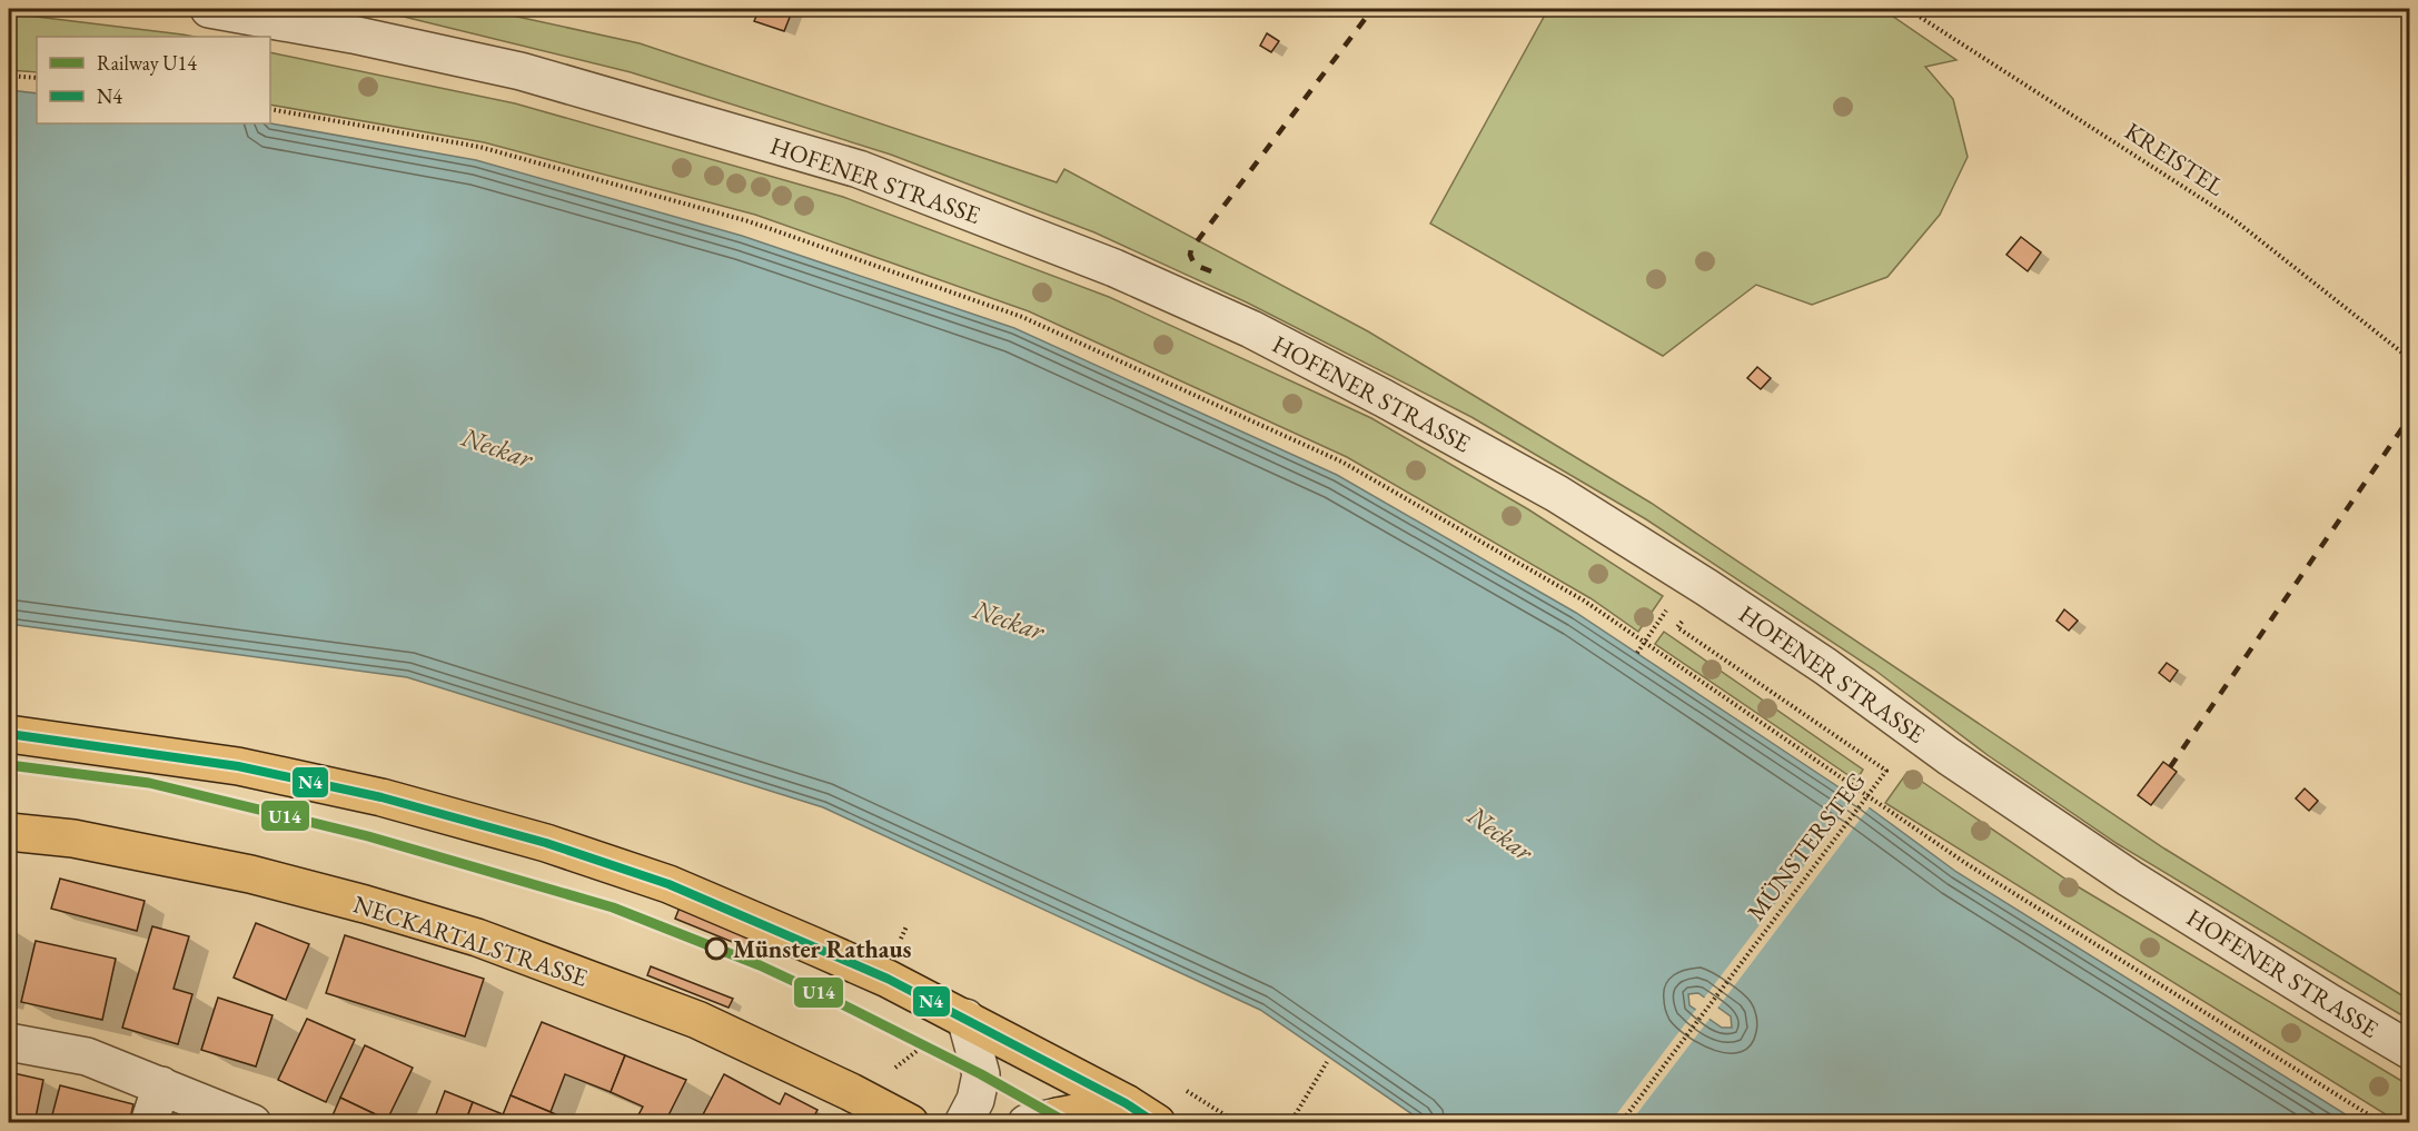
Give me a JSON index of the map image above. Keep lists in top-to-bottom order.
{
  "streets": {
    "main road": ["NECKARTALSTRASSE"],
    "street": ["HOFENER STRASSE"],
    "path": ["KREISTEL", "MÜNSTERSTEG"]
  },
  "water": ["Neckar"],
  "places": ["Münster Rathaus"],
  "lines": ["transit line N4", "rail line U14"],
  "legend": ["Railway U14", "N4"]
}
